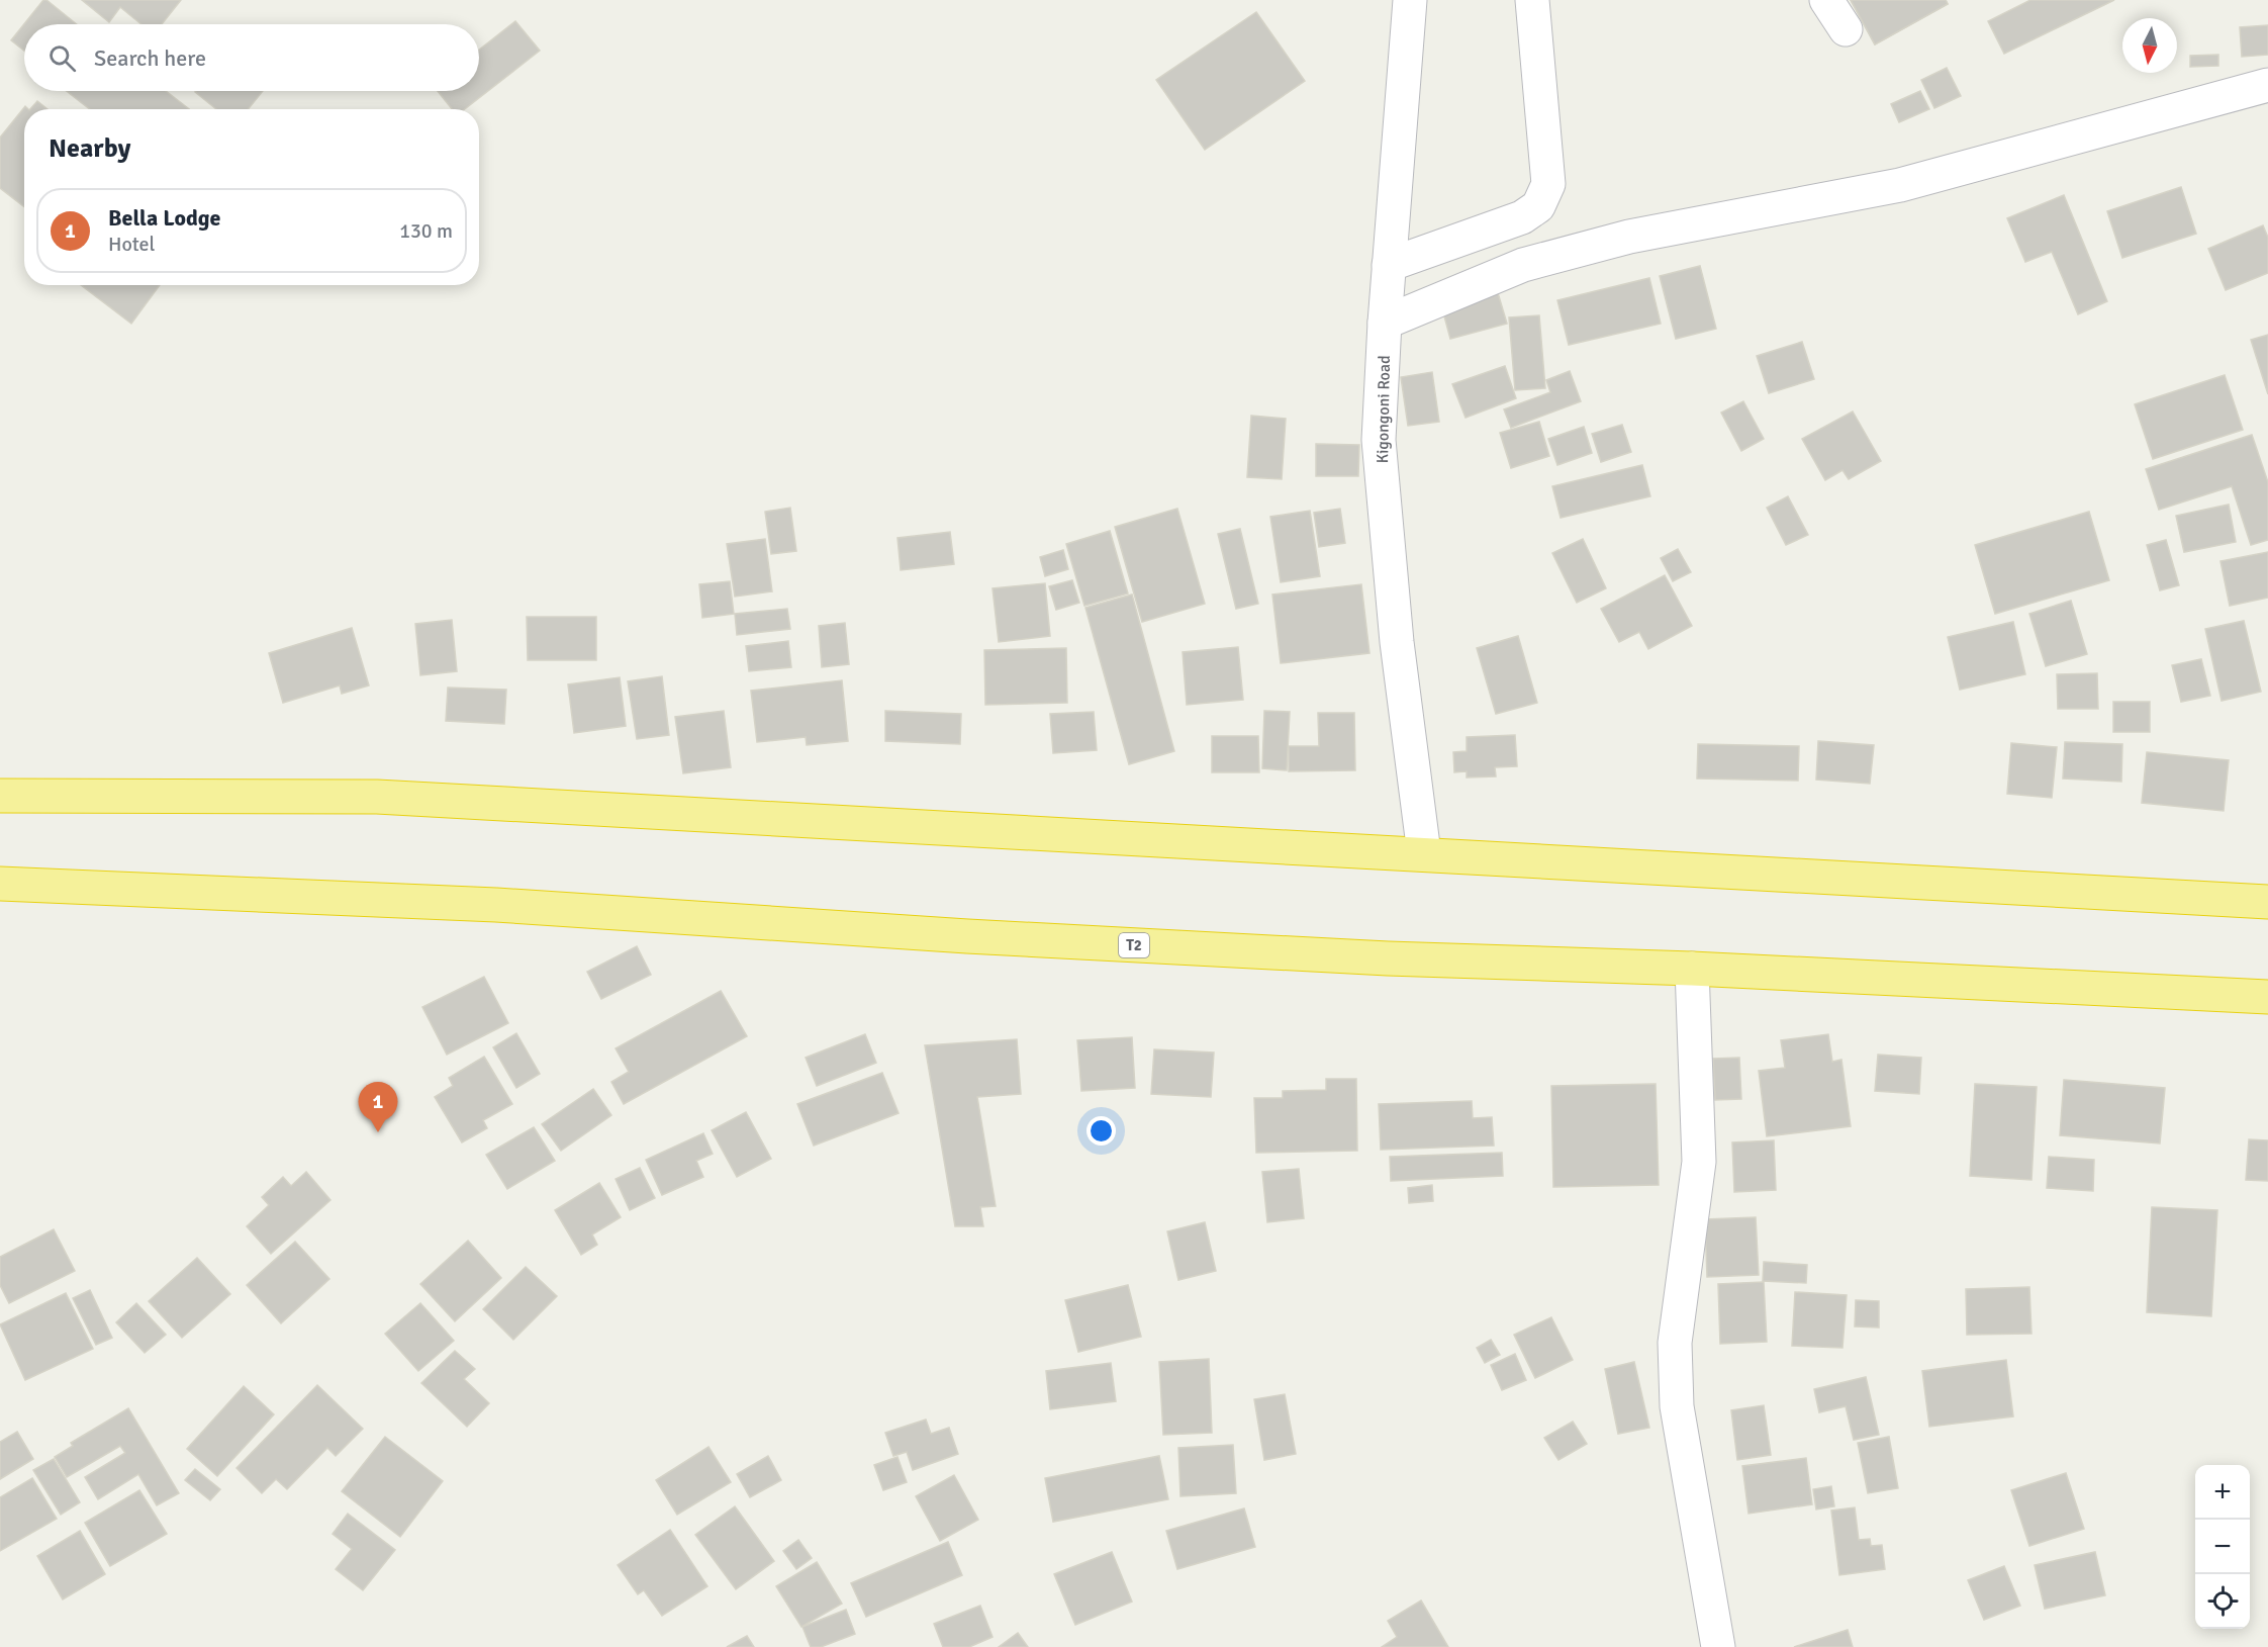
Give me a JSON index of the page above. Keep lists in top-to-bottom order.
{
  "streets": {
    "highway": ["T2"],
    "street": ["Kigongoni Road"]
  },
  "north": "bottom",
  "page": {
    "search": "Search here",
    "heading": "Nearby",
    "list": [
      {
        "mark": "1",
        "name": "Bella Lodge",
        "note": "Hotel",
        "value": "130 m"
      }
    ],
    "pins": "1",
    "map_buttons": ["+", "−"]
  }
}
